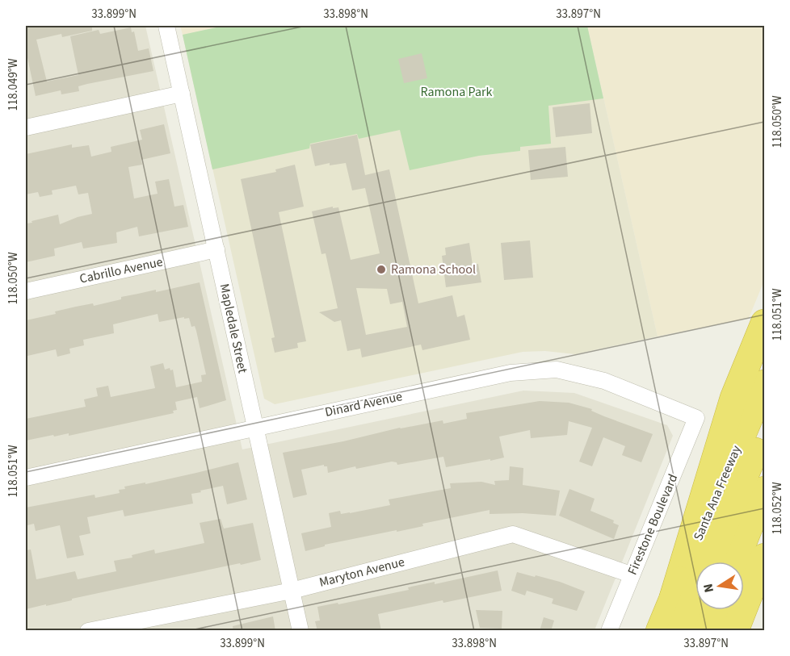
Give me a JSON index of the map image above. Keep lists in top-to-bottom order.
{
  "streets": {
    "highway": ["Santa Ana Freeway"],
    "street": [
      "Cabrillo Avenue",
      "Mapledale Street",
      "Dinard Avenue",
      "Firestone Boulevard",
      "Maryton Avenue"
    ]
  },
  "crossings": [
    ["Cabrillo Avenue", "Mapledale Street"],
    ["Mapledale Street", "Dinard Avenue"],
    ["Mapledale Street", "Maryton Avenue"],
    ["Dinard Avenue", "Firestone Boulevard"],
    ["Firestone Boulevard", "Maryton Avenue"]
  ],
  "parks": ["Ramona Park"],
  "places": ["Ramona School"],
  "north": "left",
  "coordinates": [
    "33.899°N",
    "33.898°N",
    "33.897°N",
    "118.049°W",
    "118.050°W",
    "118.051°W",
    "118.052°W"
  ]
}
